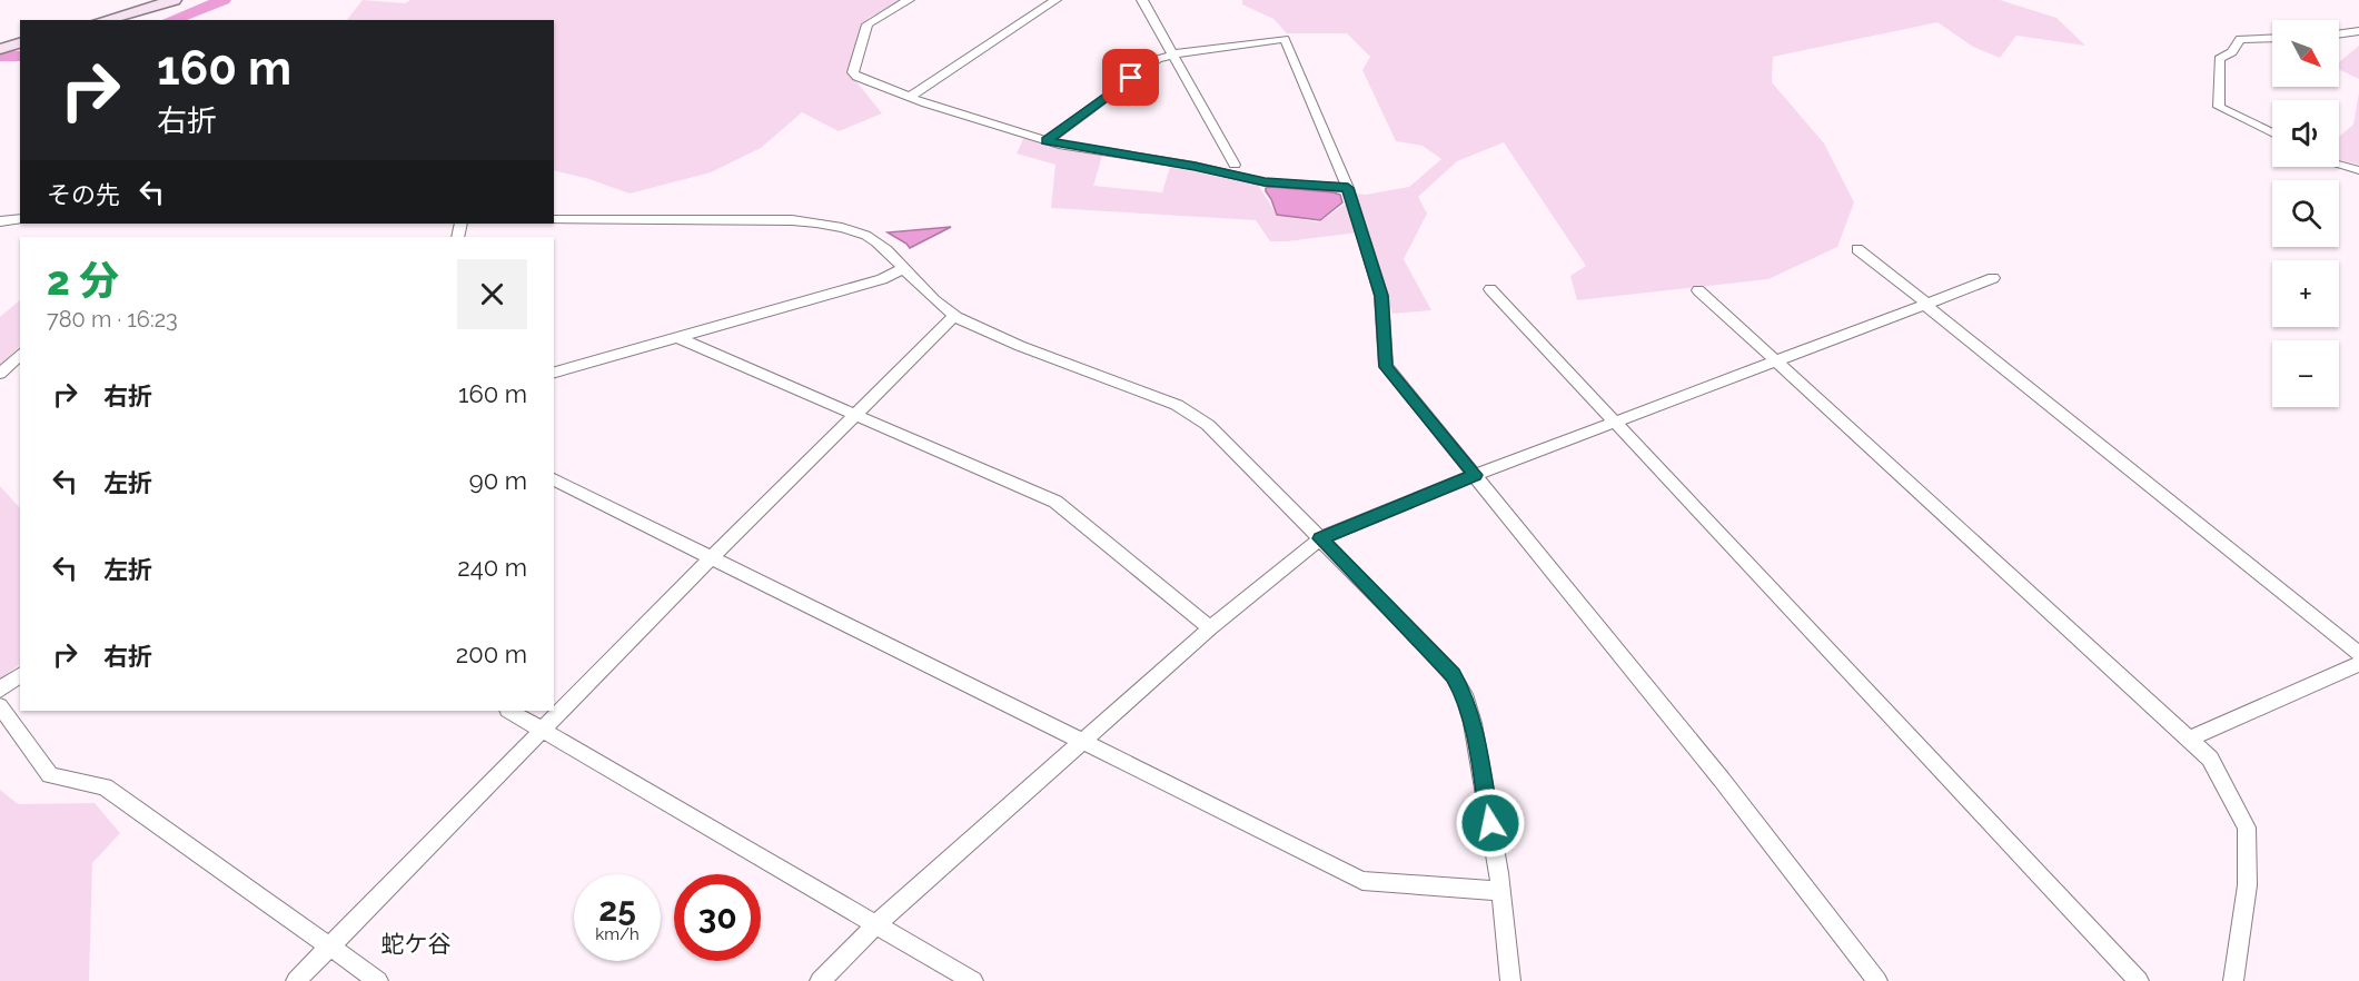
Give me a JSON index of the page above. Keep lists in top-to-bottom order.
{
  "districts": ["蛇ケ谷"],
  "north": "bottom right",
  "page": {
    "map_buttons": ["+", "−"],
    "turn": ["160 m", "右折"],
    "then": "その先",
    "heading": ["2 分", "780 m · 16:23"],
    "list": [
      {
        "name": "右折",
        "value": "160 m"
      },
      {
        "name": "左折",
        "value": "90 m"
      },
      {
        "name": "左折",
        "value": "240 m"
      },
      {
        "name": "右折",
        "value": "200 m"
      }
    ],
    "speed": "25 km/h",
    "limit": "30"
  }
}
